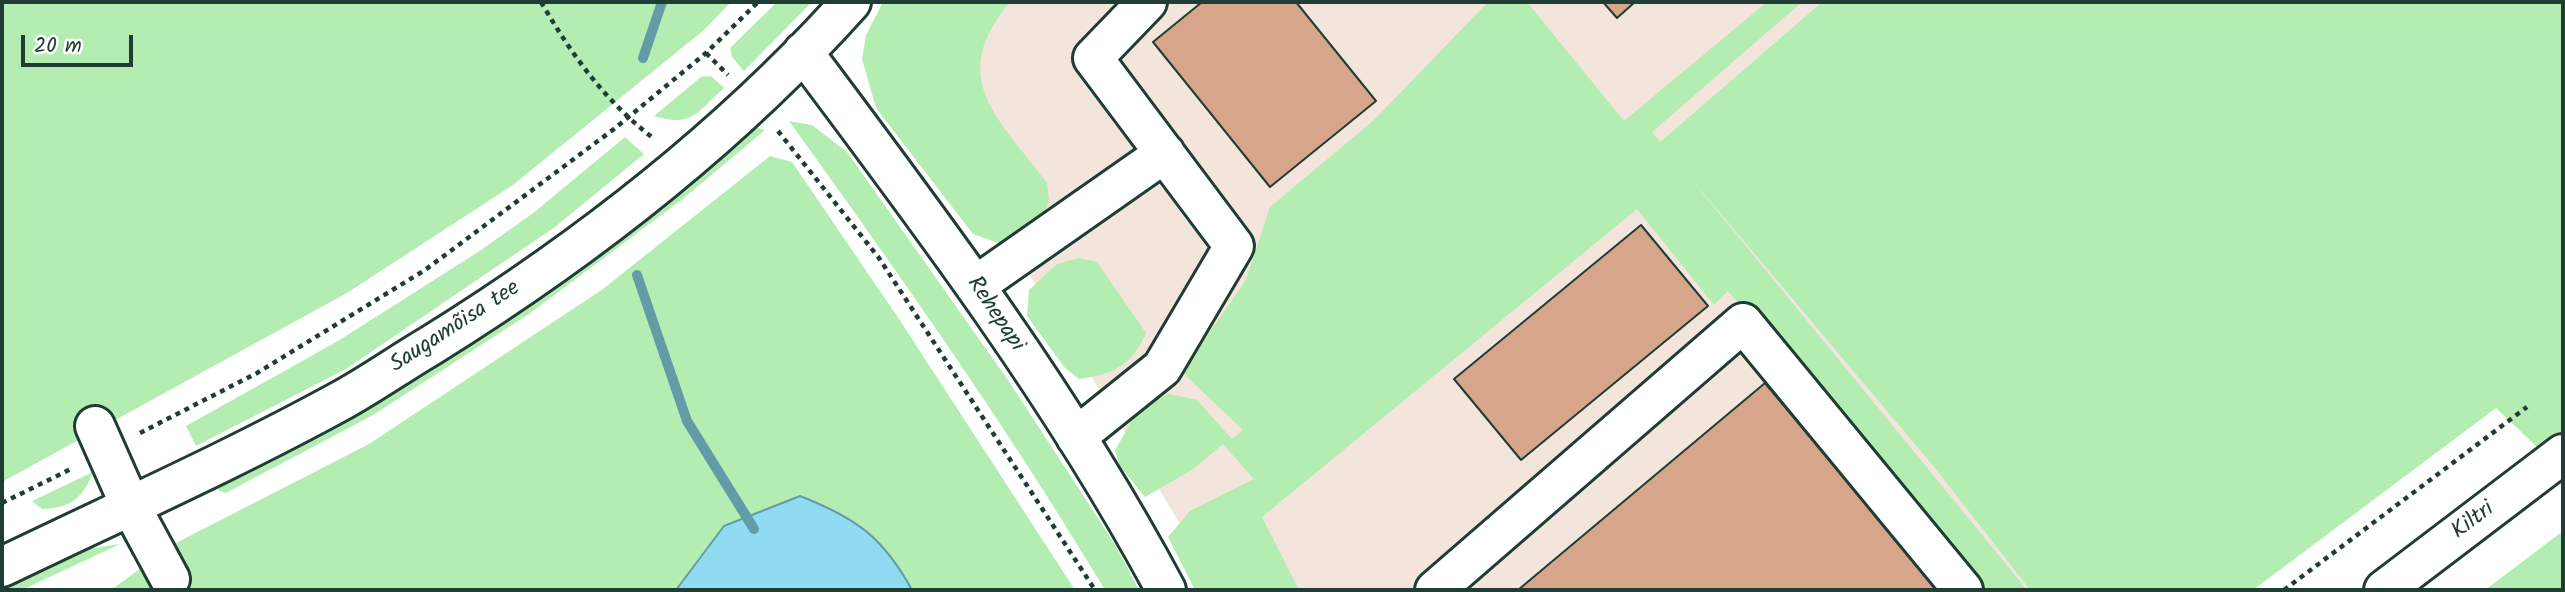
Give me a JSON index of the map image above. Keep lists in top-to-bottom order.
{
  "streets": {
    "street": ["Rehepapi", "Saugamõisa tee", "Kiltri"]
  },
  "crossings": [
    ["Rehepapi", "Saugamõisa tee"]
  ],
  "scale_bar": "20 m"
}
